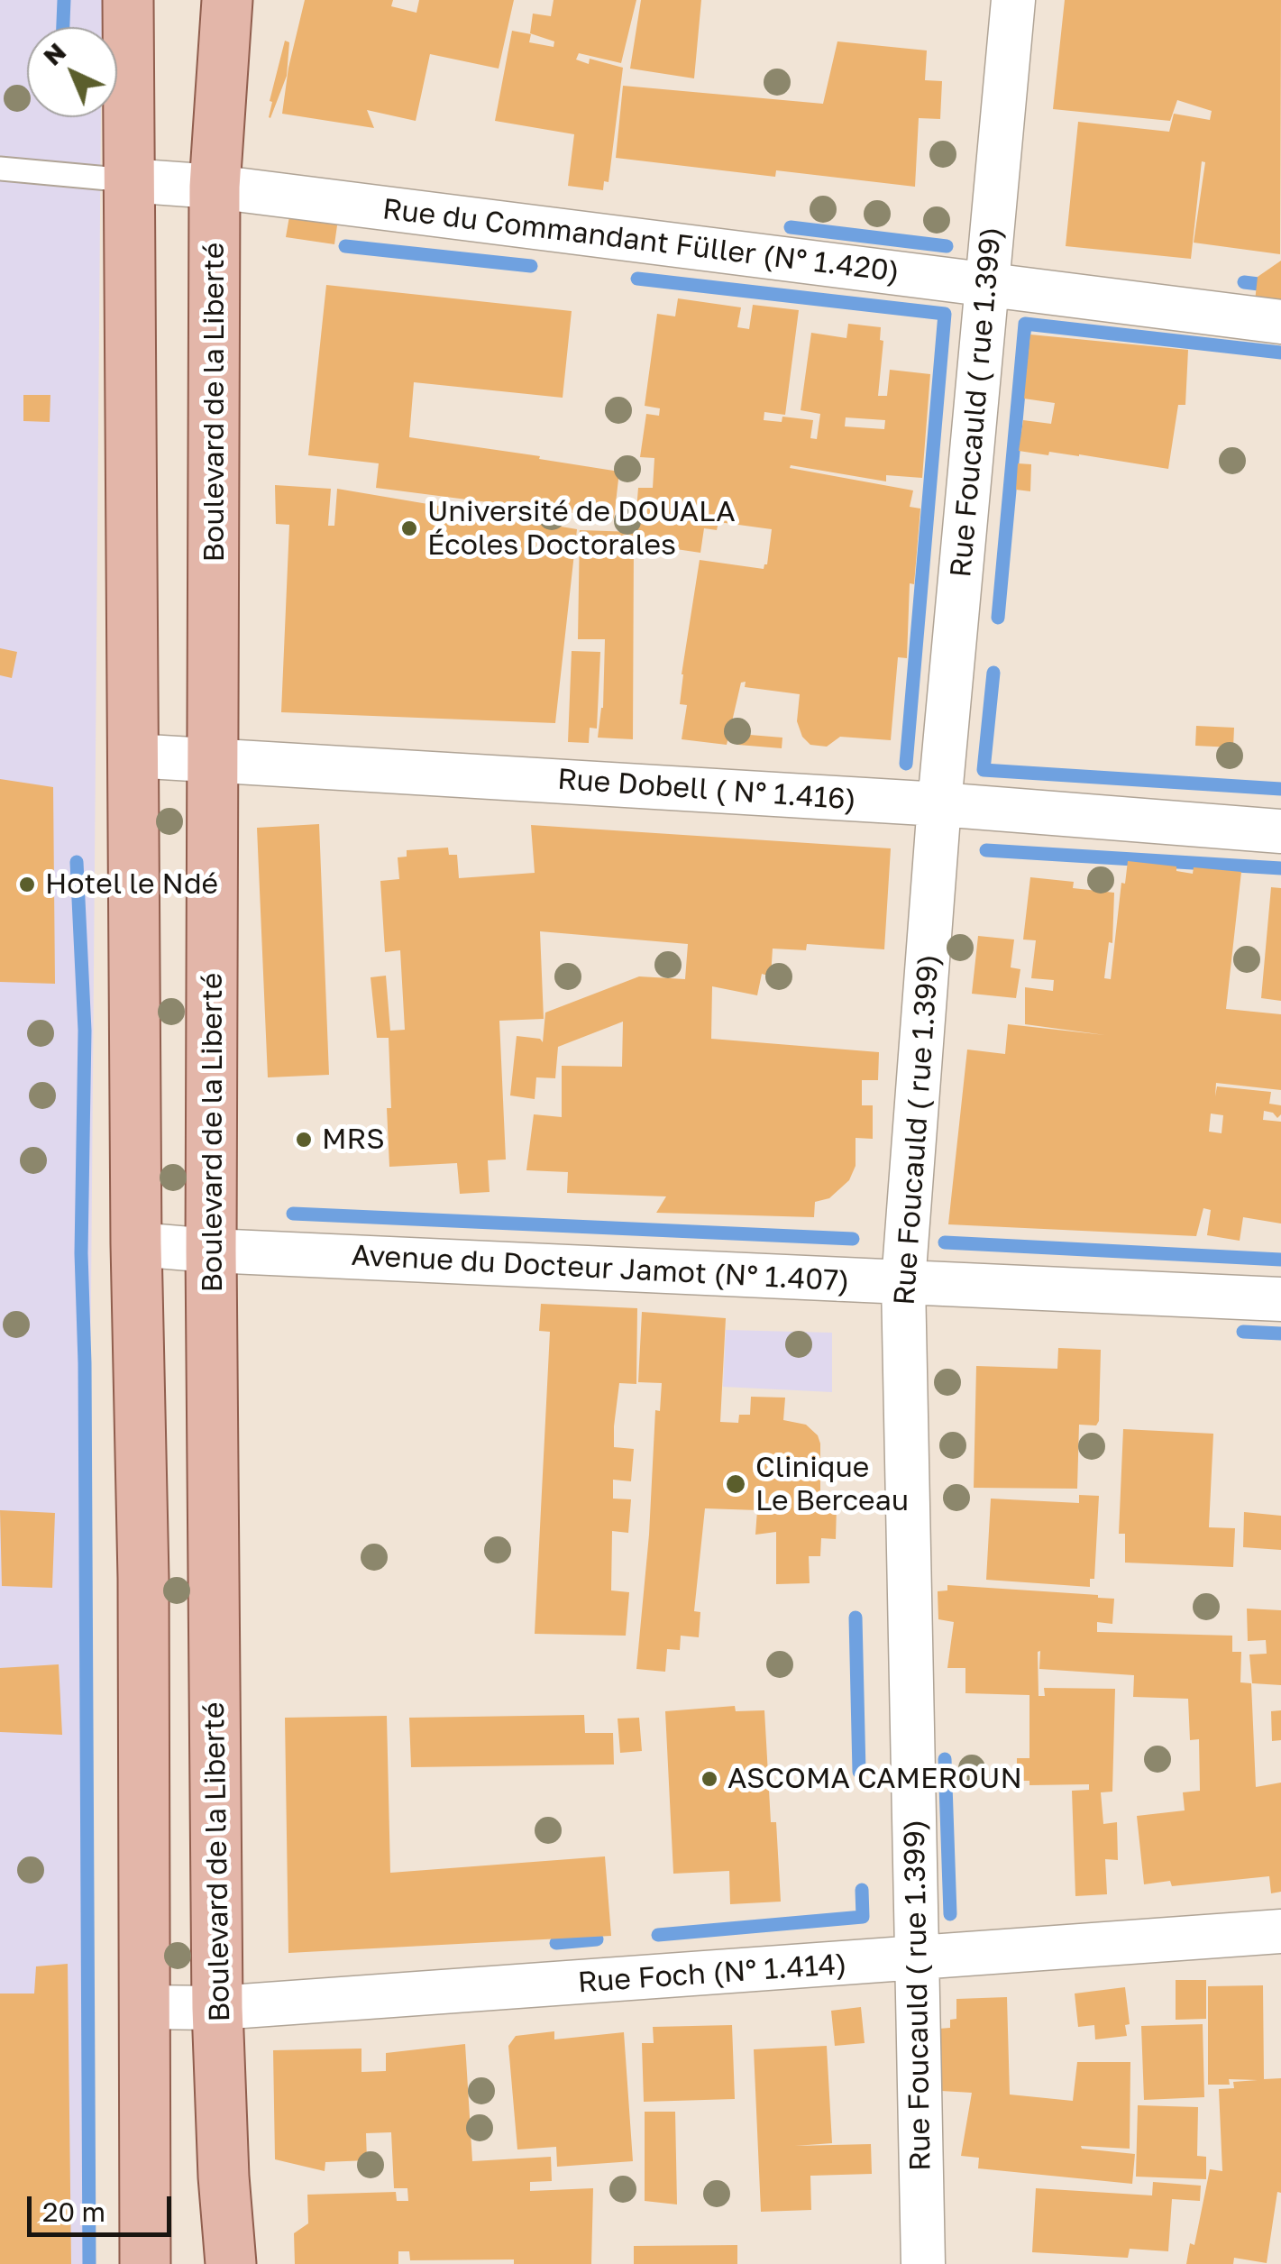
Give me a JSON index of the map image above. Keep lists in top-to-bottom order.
{
  "streets": {
    "main road": ["Boulevard de la Liberté"],
    "street": [
      "Rue du Commandant Füller (N° 1.420)",
      "Rue Foucauld ( rue 1.399)",
      "Rue Dobell ( N° 1.416)",
      "Avenue du Docteur Jamot (N° 1.407)",
      "Rue Foch (N° 1.414)"
    ]
  },
  "crossings": [
    ["Rue du Commandant Füller (N° 1.420)", "Boulevard de la Liberté"],
    ["Rue du Commandant Füller (N° 1.420)", "Rue Foucauld ( rue 1.399)"],
    ["Boulevard de la Liberté", "Rue Dobell ( N° 1.416)"],
    ["Boulevard de la Liberté", "Avenue du Docteur Jamot (N° 1.407)"],
    ["Boulevard de la Liberté", "Rue Foch (N° 1.414)"],
    ["Rue Foucauld ( rue 1.399)", "Rue Dobell ( N° 1.416)"],
    ["Rue Foucauld ( rue 1.399)", "Avenue du Docteur Jamot (N° 1.407)"],
    ["Rue Foucauld ( rue 1.399)", "Rue Foch (N° 1.414)"]
  ],
  "places": [
    "Université de DOUALA Écoles Doctorales",
    "Hotel le Ndé",
    "MRS",
    "Clinique Le Berceau",
    "ASCOMA CAMEROUN"
  ],
  "scale_bar": "20 m",
  "north": "top left"
}
